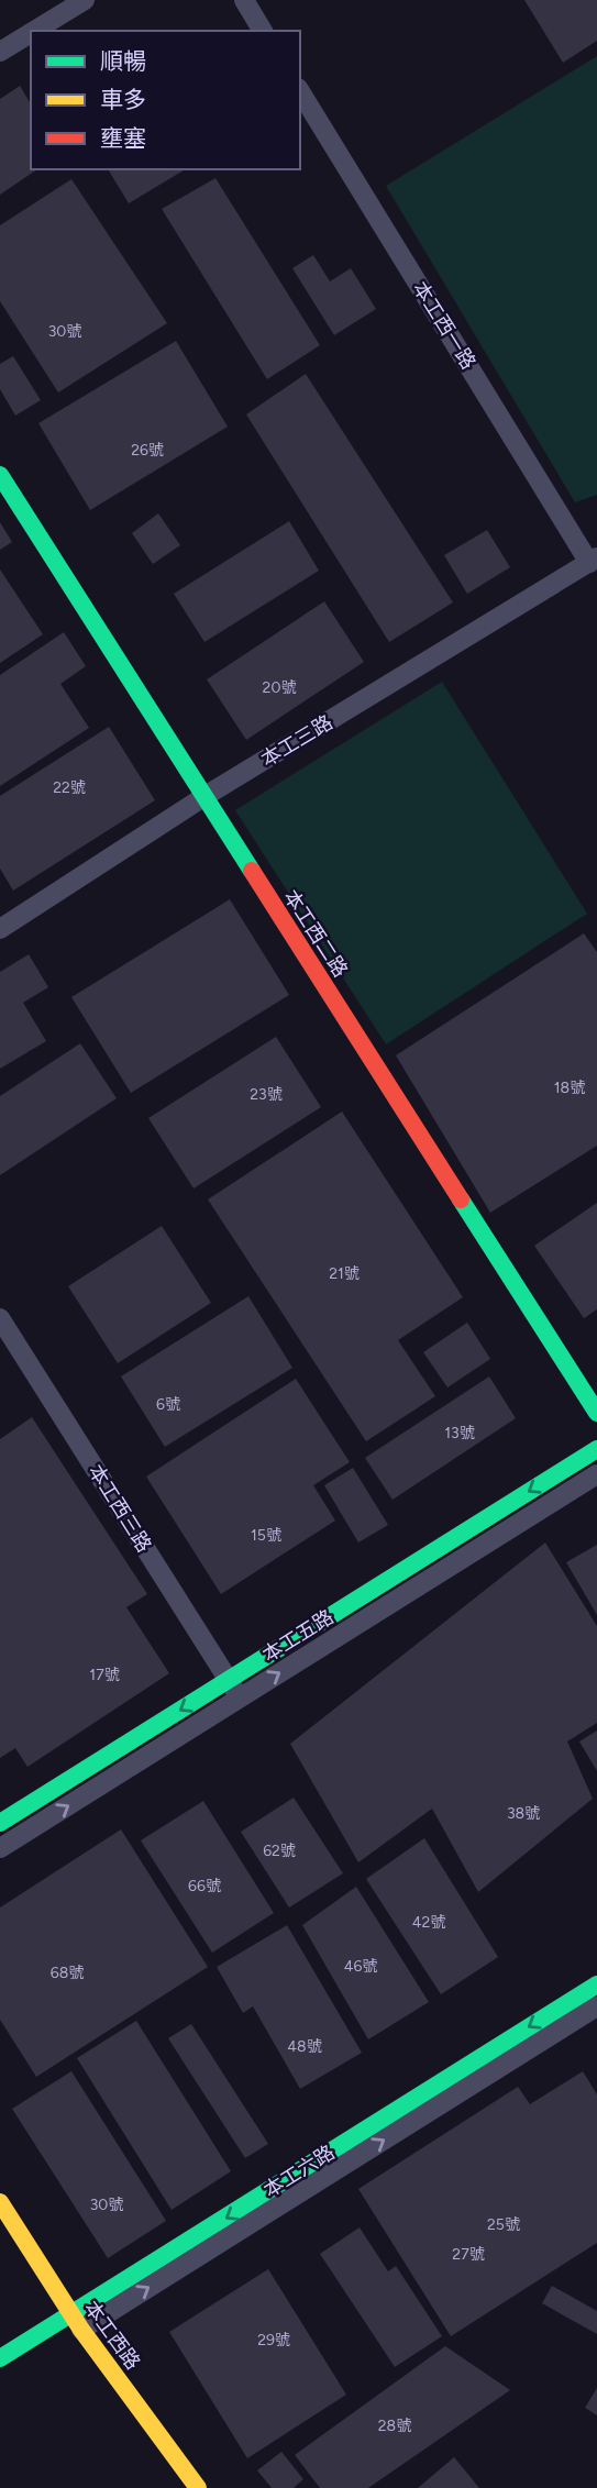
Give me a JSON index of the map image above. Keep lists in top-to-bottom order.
{
  "streets": {
    "street": [
      "本工西一路",
      "本工三路",
      "本工西二路",
      "本工西三路",
      "本工五路",
      "本工六路",
      "本工西路"
    ]
  },
  "crossings": [
    ["本工西一路", "本工三路"],
    ["本工三路", "本工西二路"],
    ["本工西三路", "本工五路"],
    ["本工六路", "本工西路"]
  ],
  "house_numbers": [
    "30號",
    "26號",
    "20號",
    "22號",
    "18號",
    "23號",
    "21號",
    "6號",
    "13號",
    "15號",
    "17號",
    "38號",
    "62號",
    "66號",
    "42號",
    "46號",
    "68號",
    "48號",
    "30號",
    "25號",
    "27號",
    "29號",
    "28號"
  ],
  "legend": ["順暢", "車多", "壅塞"]
}
